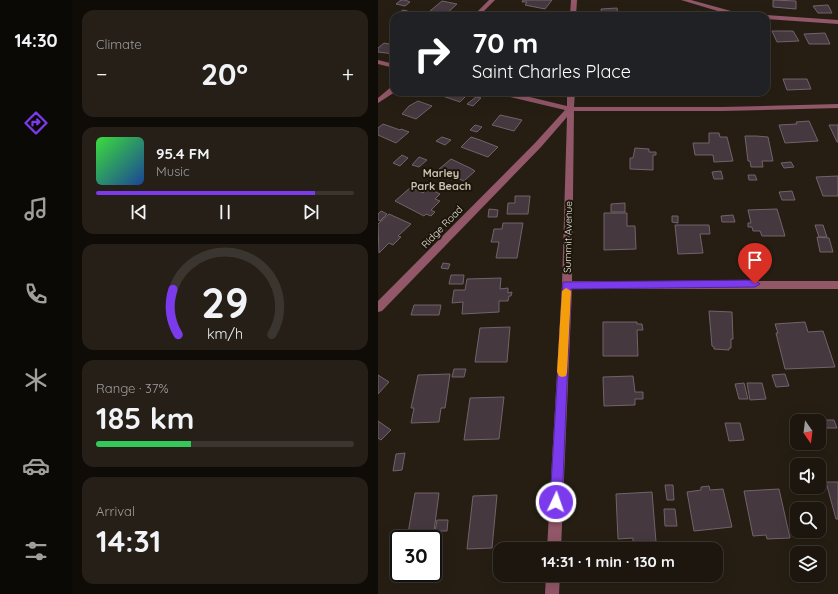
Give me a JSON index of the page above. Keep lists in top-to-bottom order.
{
  "streets": {
    "street": ["Ridge Road", "Summit Avenue"]
  },
  "crossings": [
    ["Ridge Road", "Summit Avenue"]
  ],
  "districts": ["Marley Park Beach"],
  "north": "bottom",
  "page": {
    "tabs": "14:30",
    "tile": [
      "Climate",
      ["Range · 37%", "185 km"],
      ["Arrival", "14:31"]
    ],
    "turn": ["70 m", "Saint Charles Place"],
    "heat": ["−", "20°", "+"],
    "song": ["95.4 FM", "Music"],
    "limit": "30",
    "trip": "14:31 · 1 min · 130 m",
    "gauge": ["29", "km/h"]
  }
}
